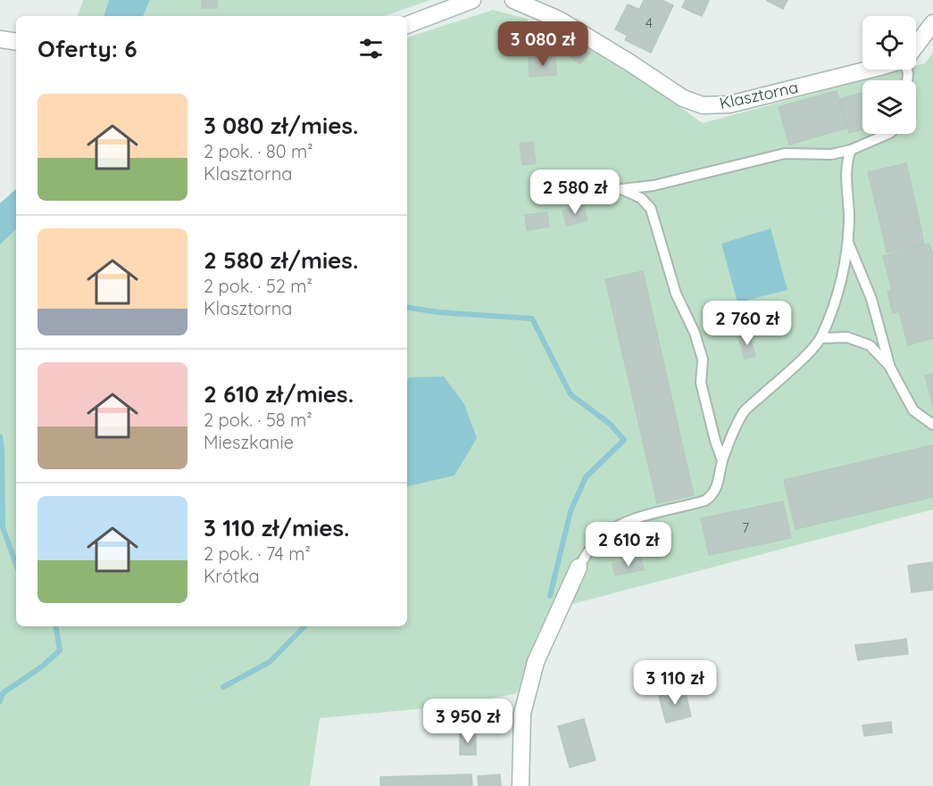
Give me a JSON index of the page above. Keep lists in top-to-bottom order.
{
  "streets": {
    "street": ["Klasztorna"]
  },
  "house_numbers": ["4", "7"],
  "page": {
    "heading": "Oferty: 6",
    "price": [
      "3 080 zł",
      "2 580 zł",
      "2 760 zł",
      "2 610 zł",
      "3 110 zł",
      "3 950 zł"
    ],
    "list": [
      {
        "name": "3 080 zł/mies.",
        "note": "2 pok. · 80 m² · Klasztorna"
      },
      {
        "name": "2 580 zł/mies.",
        "note": "2 pok. · 52 m² · Klasztorna"
      },
      {
        "name": "2 610 zł/mies.",
        "note": "2 pok. · 58 m² · Mieszkanie"
      },
      {
        "name": "3 110 zł/mies.",
        "note": "2 pok. · 74 m² · Krótka"
      }
    ]
  }
}
